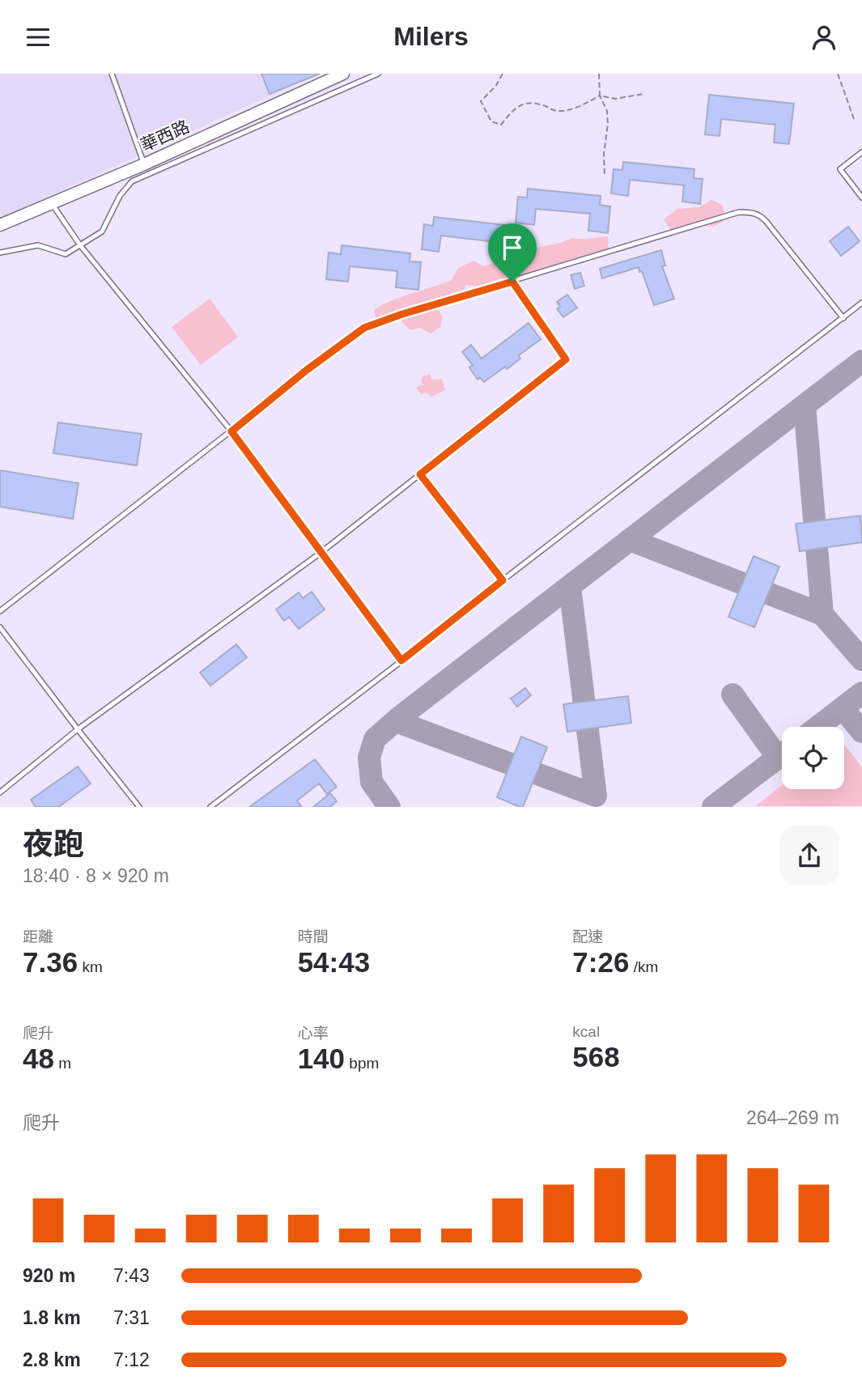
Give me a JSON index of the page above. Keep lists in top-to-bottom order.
{
  "streets": {
    "street": ["華西路"]
  },
  "page": {
    "header": "Milers",
    "heading": ["夜跑", "18:40 · 8 × 920 m"],
    "stats": [
      ["距離", "7.36 km"],
      ["時間", "54:43"],
      ["配速", "7:26 /km"],
      ["爬升", "48 m"],
      ["心率", "140 bpm"],
      ["kcal", "568"]
    ],
    "chart": ["爬升", "264–269 m"],
    "list": [
      {
        "name": "920 m",
        "note": "7:43"
      },
      {
        "name": "1.8 km",
        "note": "7:31"
      },
      {
        "name": "2.8 km",
        "note": "7:12"
      }
    ]
  }
}
